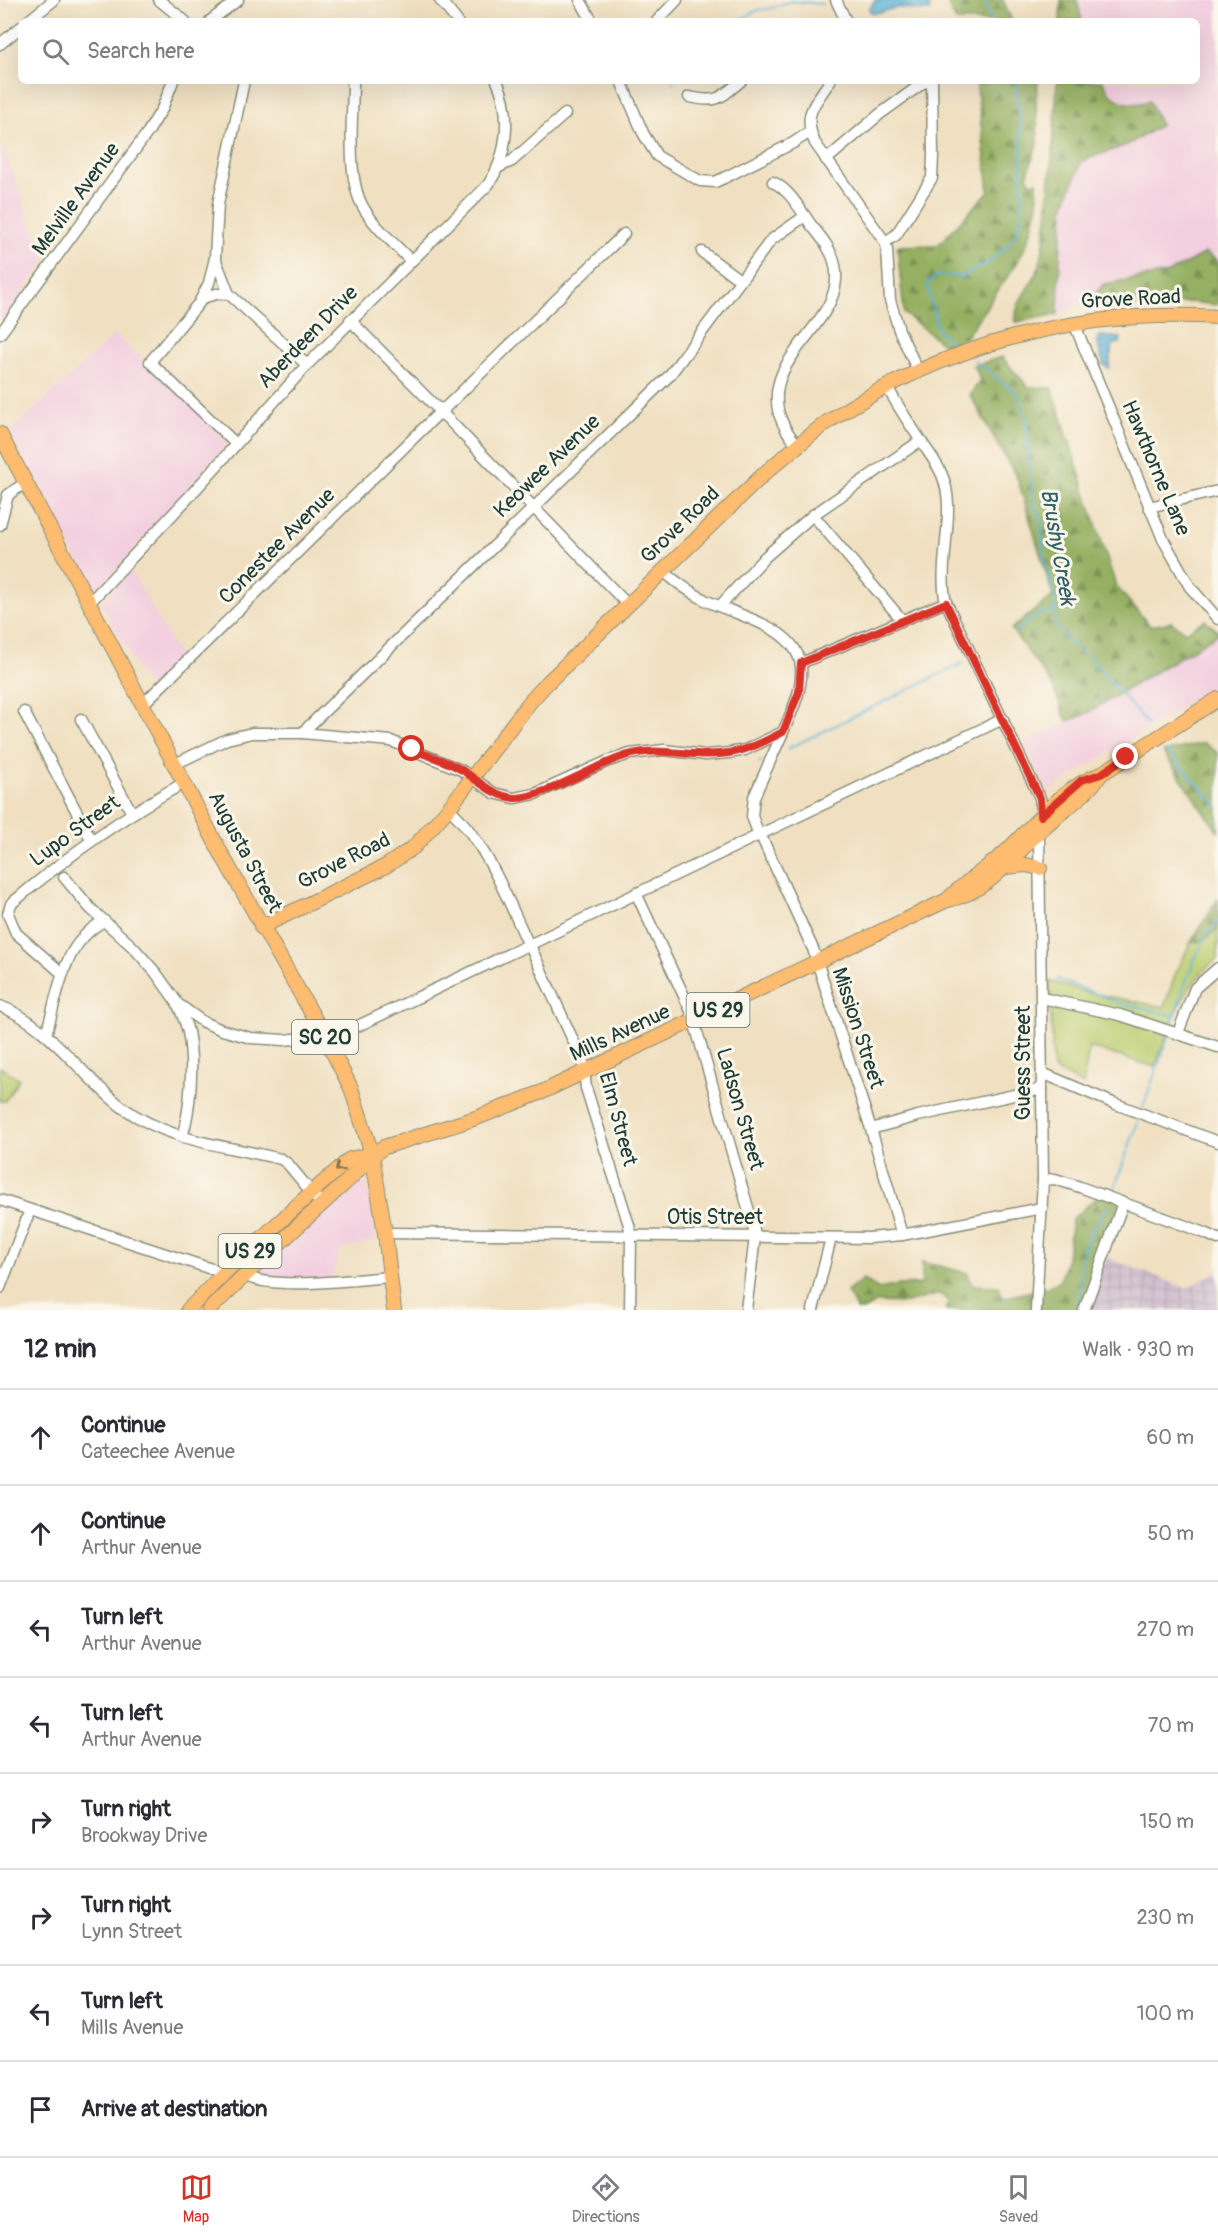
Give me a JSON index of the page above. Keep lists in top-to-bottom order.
{
  "streets": {
    "main road": [
      "Grove Road",
      "Augusta Street",
      "US 29",
      "Mills Avenue",
      "SC 20"
    ],
    "street": [
      "Melville Avenue",
      "Aberdeen Drive",
      "Keowee Avenue",
      "Hawthorne Lane",
      "Conestee Avenue",
      "Lupo Street",
      "Mission Street",
      "Guess Street",
      "Ladson Street",
      "Elm Street",
      "Otis Street"
    ]
  },
  "crossings": [
    ["Grove Road", "Hawthorne Lane"],
    ["Grove Road", "Augusta Street"],
    ["Grove Road", "Elm Street"],
    ["Aberdeen Drive", "Augusta Street"],
    ["Conestee Avenue", "Augusta Street"],
    ["Lupo Street", "Augusta Street"],
    ["Augusta Street", "US 29"],
    ["Augusta Street", "Mills Avenue"],
    ["Augusta Street", "Otis Street"],
    ["US 29", "Mills Avenue"],
    ["Mission Street", "Mills Avenue"],
    ["Mission Street", "Otis Street"],
    ["Mills Avenue", "Guess Street"],
    ["Mills Avenue", "Ladson Street"],
    ["Mills Avenue", "Elm Street"],
    ["Guess Street", "Otis Street"],
    ["Ladson Street", "Otis Street"],
    ["Elm Street", "Otis Street"]
  ],
  "water": ["Brushy Creek"],
  "page": {
    "search": "Search here",
    "heading": ["12 min", "Walk · 930 m"],
    "list": [
      ["Continue", "Cateechee Avenue", "60 m"],
      ["Continue", "Arthur Avenue", "50 m"],
      ["Turn left", "Arthur Avenue", "270 m"],
      ["Turn left", "Arthur Avenue", "70 m"],
      ["Turn right", "Brookway Drive", "150 m"],
      ["Turn right", "Lynn Street", "230 m"],
      ["Turn left", "Mills Avenue", "100 m"],
      "Arrive at destination"
    ],
    "nav": ["Map", "Directions", "Saved"]
  }
}
